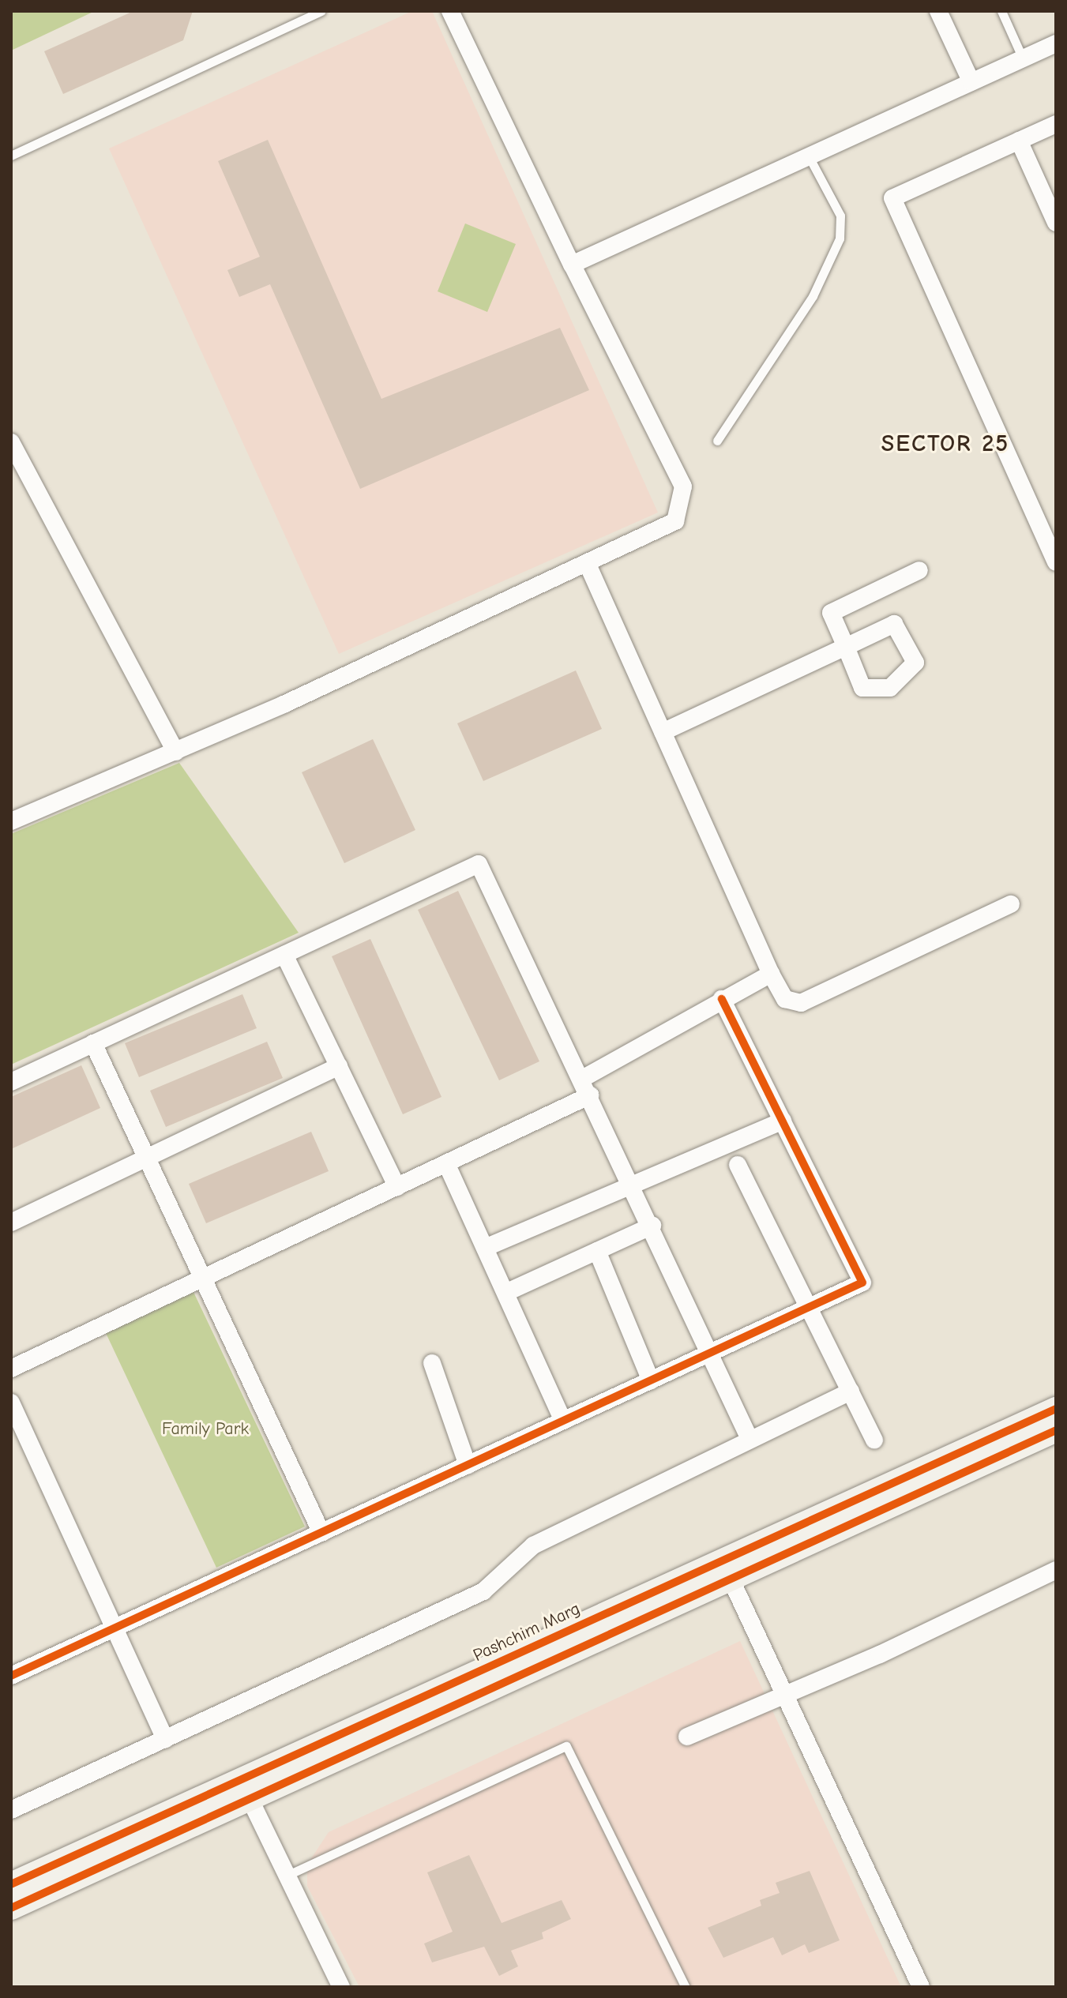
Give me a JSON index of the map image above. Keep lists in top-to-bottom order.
{
  "streets": {
    "main road": ["Pashchim Marg"]
  },
  "districts": ["SECTOR 25"],
  "parks": ["Family Park"]
}
